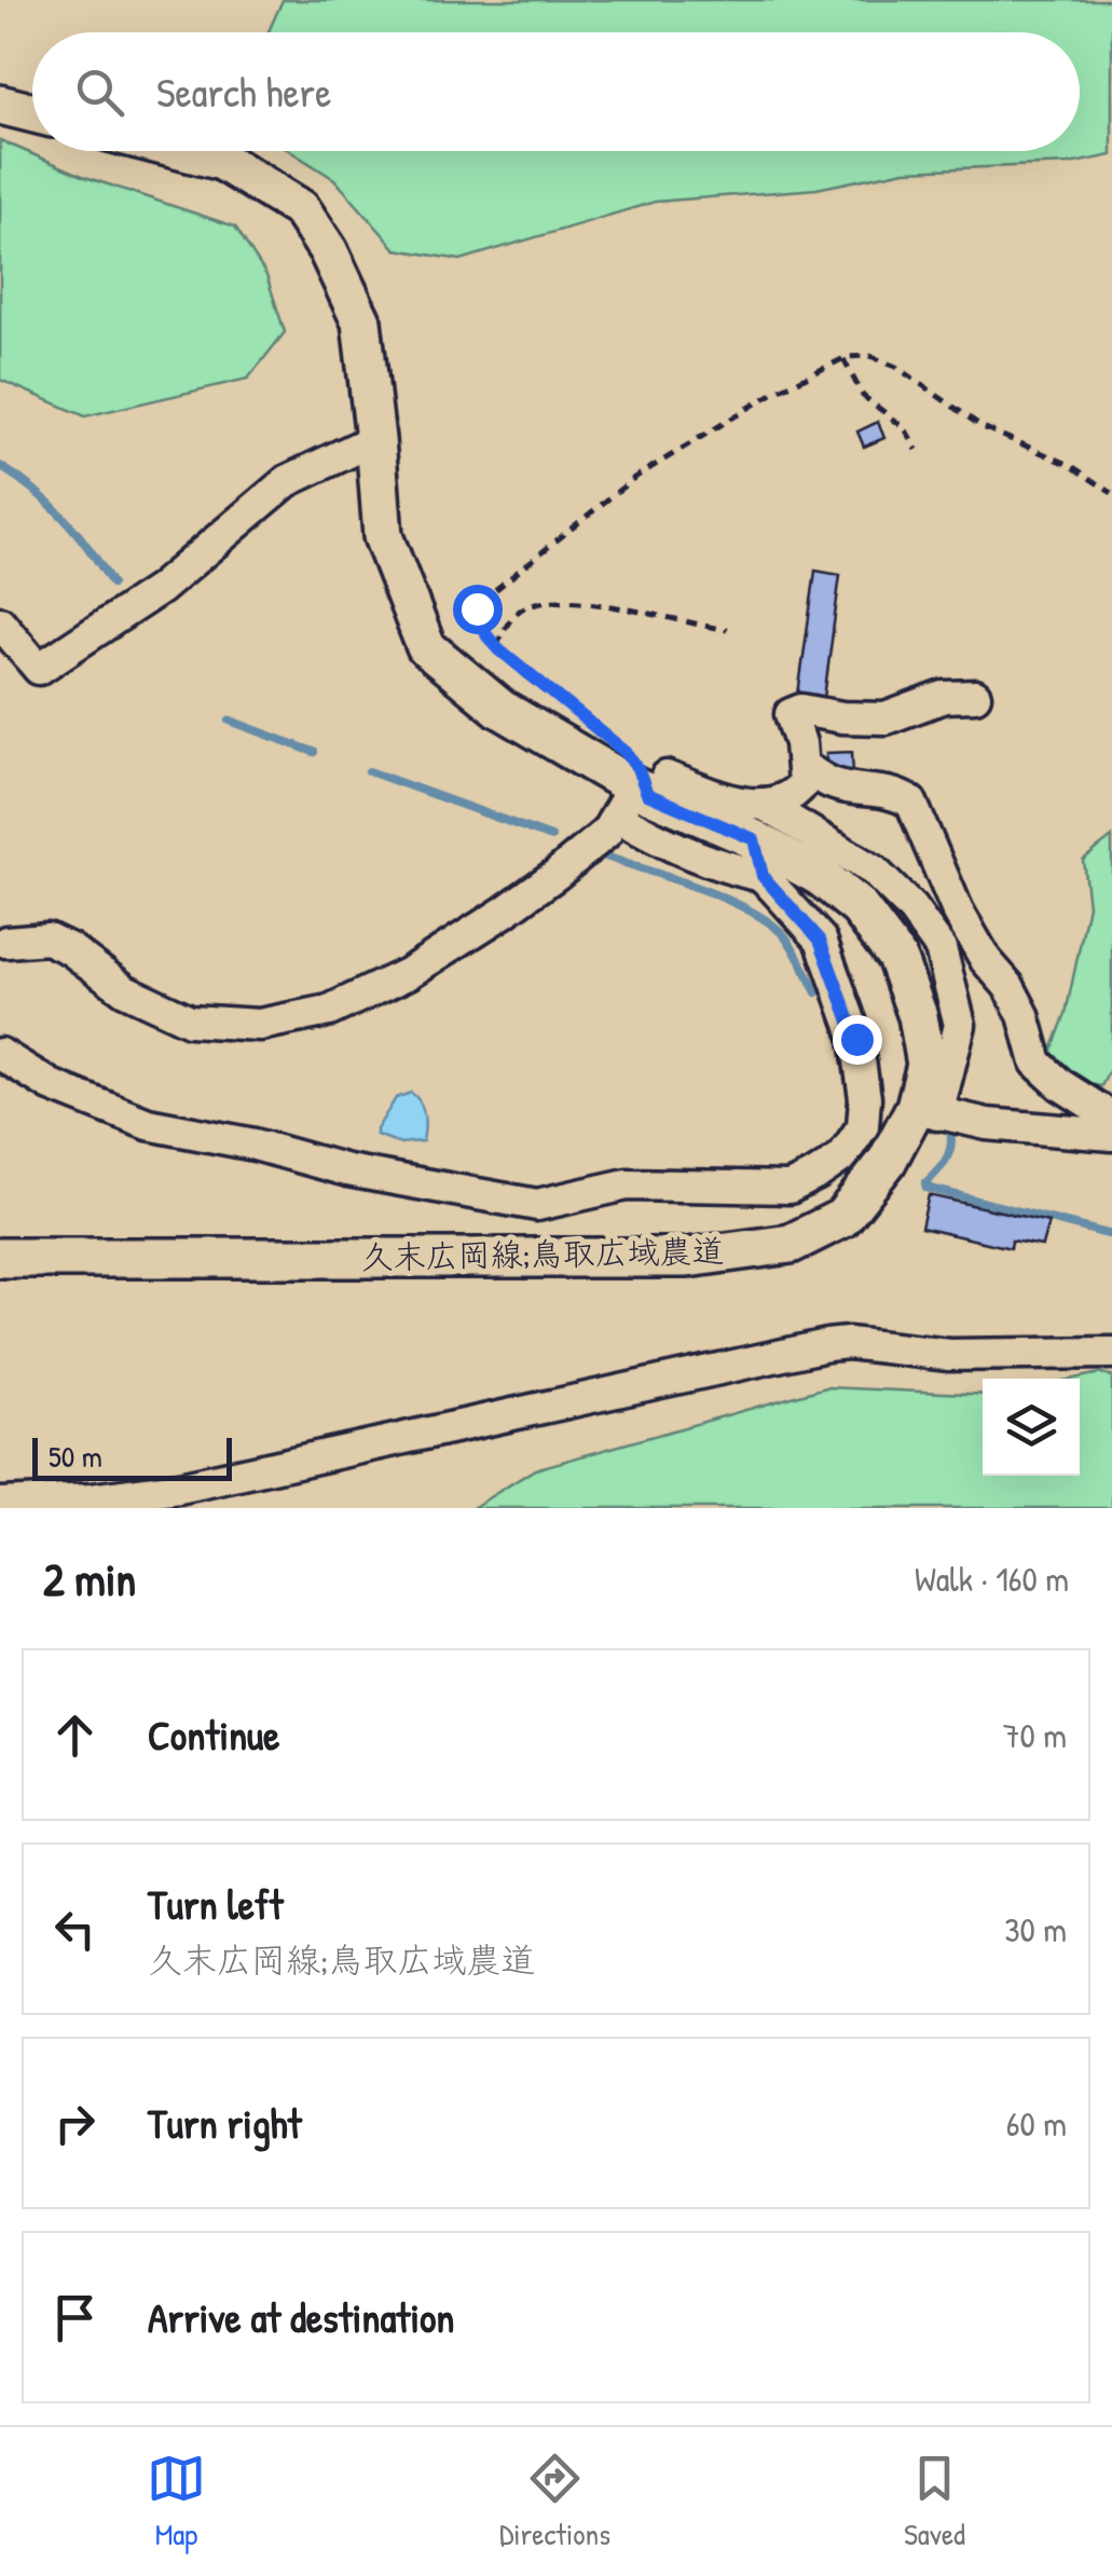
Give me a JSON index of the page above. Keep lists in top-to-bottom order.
{
  "streets": {
    "street": ["久末広岡線;鳥取広域農道"]
  },
  "scale_bar": "50 m",
  "page": {
    "search": "Search here",
    "scale": "50 m",
    "heading": ["2 min", "Walk · 160 m"],
    "list": [
      ["Continue", "70 m"],
      ["Turn left", "久末広岡線;鳥取広域農道", "30 m"],
      ["Turn right", "60 m"],
      "Arrive at destination"
    ],
    "nav": ["Map", "Directions", "Saved"]
  }
}
